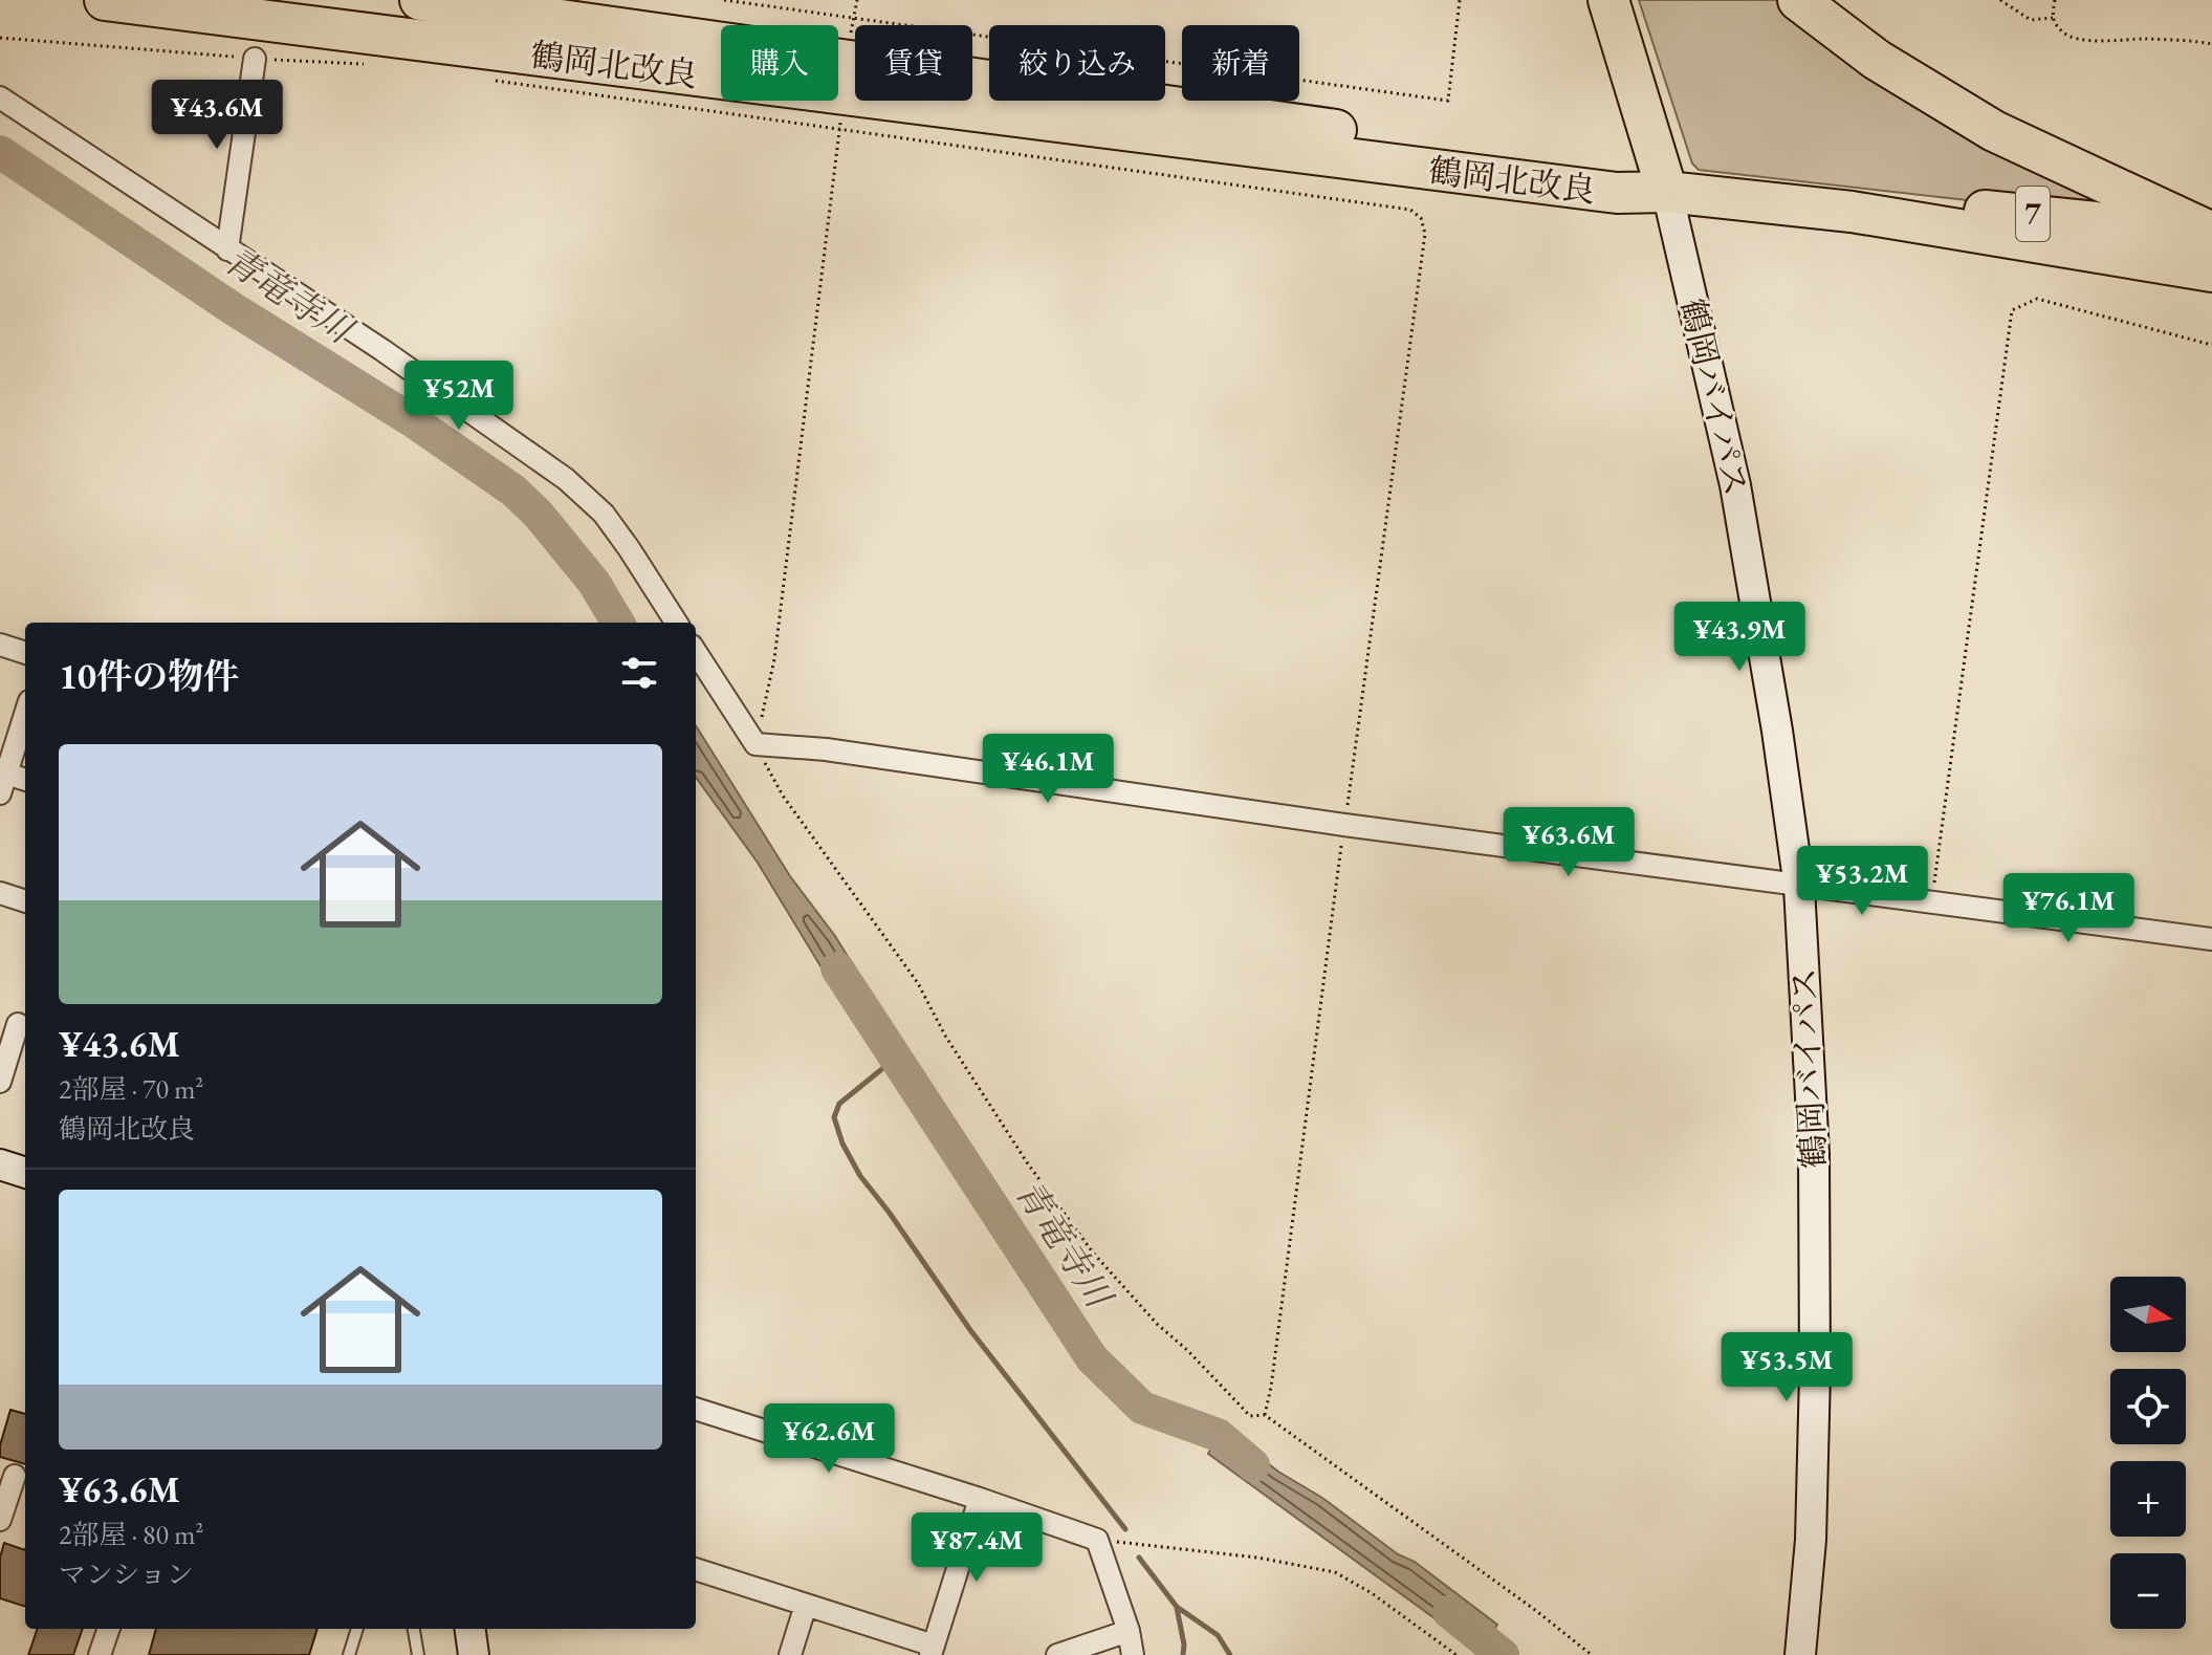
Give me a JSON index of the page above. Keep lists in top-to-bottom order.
{
  "streets": {
    "highway": ["鶴岡北改良", "7", "鶴岡バイパス"]
  },
  "crossings": [
    ["鶴岡北改良", "7"],
    ["鶴岡北改良", "鶴岡バイパス"],
    ["7", "鶴岡バイパス"]
  ],
  "water": ["青竜寺川"],
  "north": "right",
  "page": {
    "chip": [
      "購入",
      "賃貸",
      "絞り込み",
      "新着"
    ],
    "price": [
      "¥43.6M",
      "¥52M",
      "¥43.9M",
      "¥46.1M",
      "¥63.6M",
      "¥53.2M",
      "¥76.1M",
      "¥53.5M",
      "¥62.6M",
      "¥87.4M"
    ],
    "heading": "10件の物件",
    "list": [
      {
        "name": "¥43.6M",
        "note": "2部屋 · 70 m² · 鶴岡北改良"
      },
      {
        "name": "¥63.6M",
        "note": "2部屋 · 80 m² · マンション"
      }
    ],
    "map_buttons": ["+", "−"]
  }
}
